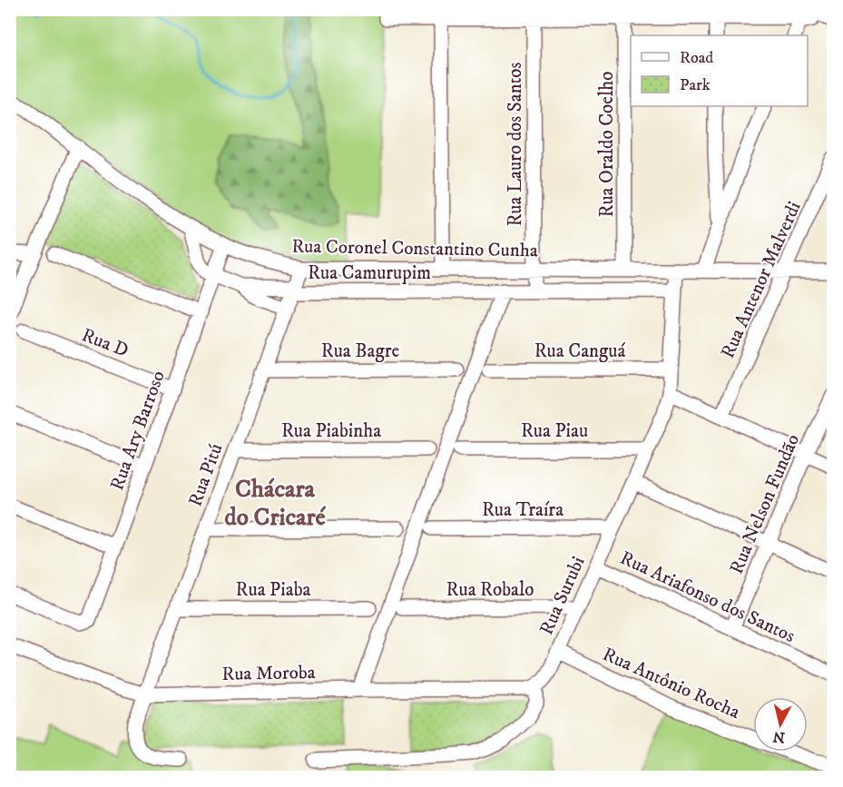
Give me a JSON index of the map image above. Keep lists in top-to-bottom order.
{
  "streets": {
    "street": [
      "Rua Lauro dos Santos",
      "Rua Oraldo Coelho",
      "Rua Coronel Constantino Cunha",
      "Rua Camurupim",
      "Rua Antenor Malverdi",
      "Rua D",
      "Rua Bagre",
      "Rua Canguá",
      "Rua Ary Barroso",
      "Rua Piabinha",
      "Rua Piau",
      "Rua Pitú",
      "Rua Nelson Fundão",
      "Rua Traíra",
      "Rua Piaba",
      "Rua Robalo",
      "Rua Surubi",
      "Rua Ariafonso dos Santos",
      "Rua Moroba",
      "Rua Antônio Rocha"
    ]
  },
  "crossings": [
    ["Rua Lauro dos Santos", "Rua Coronel Constantino Cunha"],
    ["Rua Lauro dos Santos", "Rua Camurupim"],
    ["Rua Oraldo Coelho", "Rua Coronel Constantino Cunha"],
    ["Rua Coronel Constantino Cunha", "Rua Antenor Malverdi"],
    ["Rua Coronel Constantino Cunha", "Rua Ary Barroso"],
    ["Rua Coronel Constantino Cunha", "Rua Pitú"],
    ["Rua Coronel Constantino Cunha", "Rua Surubi"],
    ["Rua Camurupim", "Rua Pitú"],
    ["Rua Camurupim", "Rua Surubi"],
    ["Rua D", "Rua Ary Barroso"],
    ["Rua Bagre", "Rua Pitú"],
    ["Rua Canguá", "Rua Surubi"],
    ["Rua Piabinha", "Rua Pitú"],
    ["Rua Piau", "Rua Surubi"],
    ["Rua Pitú", "Rua Piaba"],
    ["Rua Pitú", "Rua Moroba"],
    ["Rua Nelson Fundão", "Rua Ariafonso dos Santos"],
    ["Rua Traíra", "Rua Surubi"],
    ["Rua Robalo", "Rua Surubi"],
    ["Rua Surubi", "Rua Ariafonso dos Santos"],
    ["Rua Surubi", "Rua Moroba"],
    ["Rua Surubi", "Rua Antônio Rocha"]
  ],
  "districts": ["Chácara do Cricaré"],
  "legend": ["Road", "Park"],
  "north": "bottom"
}
